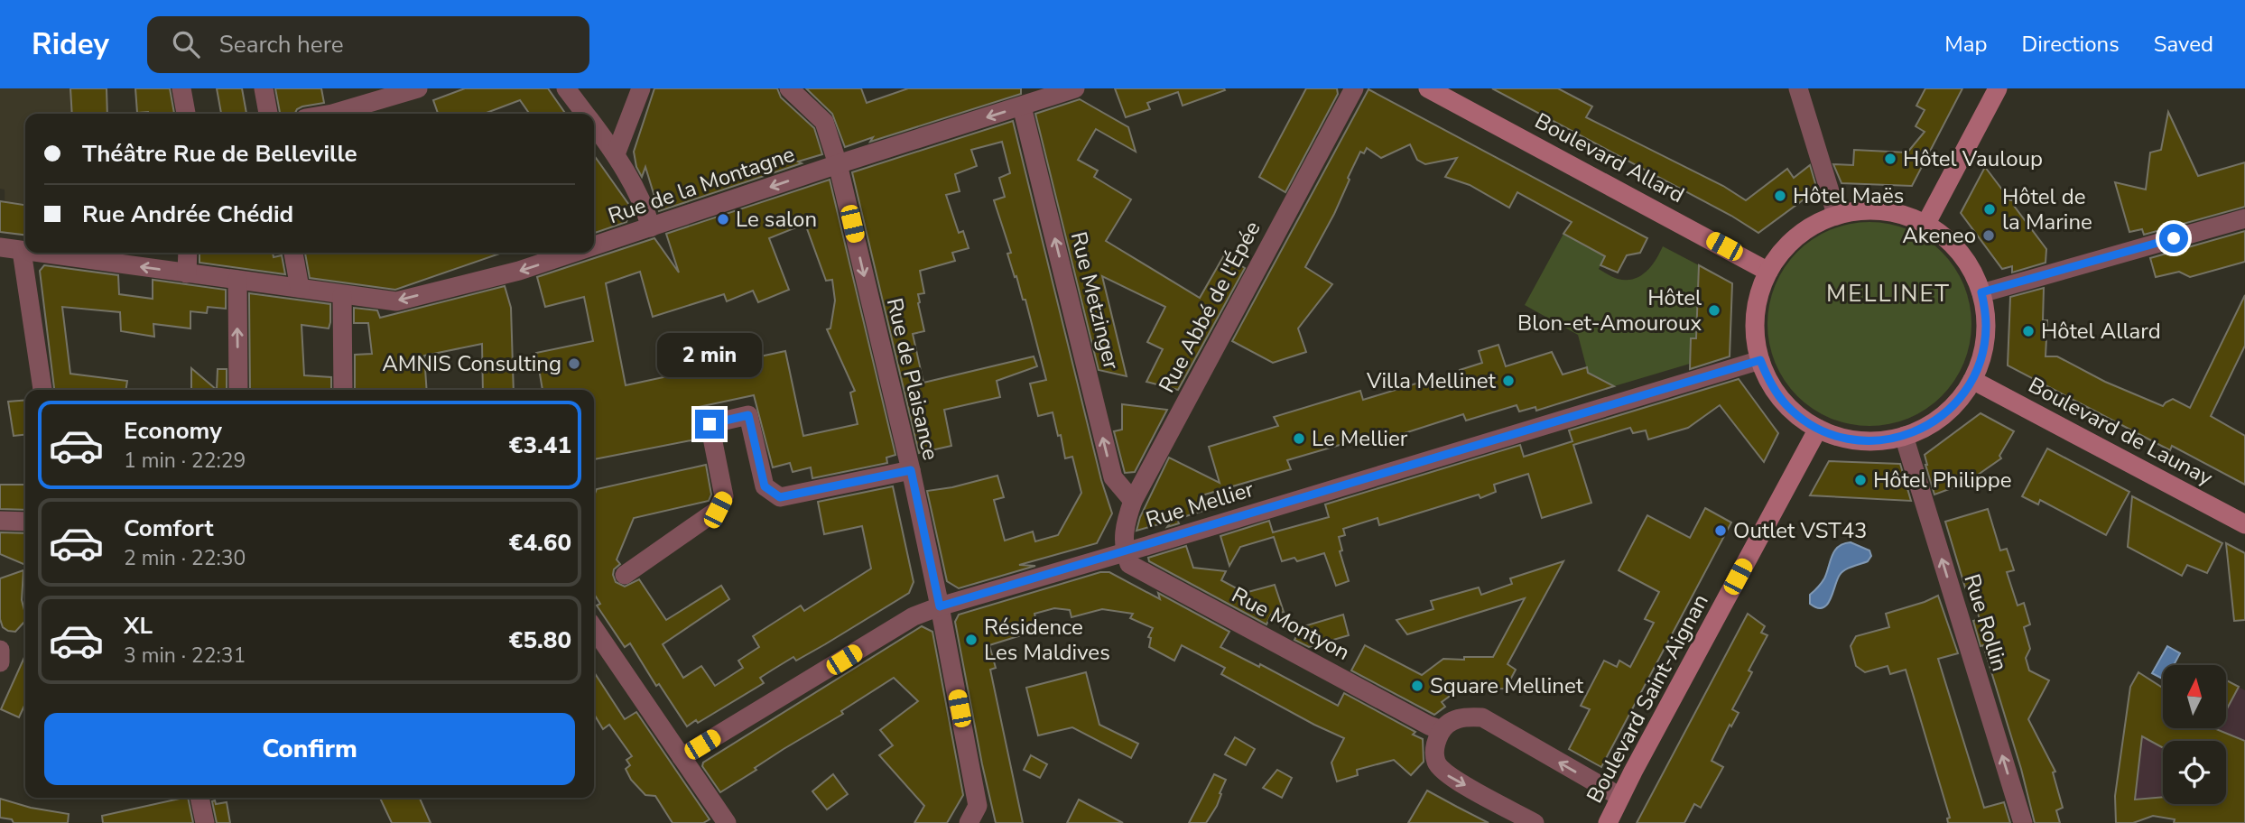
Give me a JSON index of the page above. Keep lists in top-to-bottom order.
{
  "streets": {
    "street": [
      "Boulevard Allard",
      "Rue de la Montagne",
      "Rue Metzinger",
      "Rue Abbé de l'Épée",
      "Rue de Plaisance",
      "Boulevard de Launay",
      "Rue Mellier",
      "Rue Rollin",
      "Rue Montyon",
      "Boulevard Saint-Aignan"
    ]
  },
  "crossings": [
    ["Rue de la Montagne", "Rue Metzinger"],
    ["Rue de la Montagne", "Rue de Plaisance"],
    ["Rue Metzinger", "Rue Abbé de l'Épée"],
    ["Rue Abbé de l'Épée", "Rue Mellier"],
    ["Rue Abbé de l'Épée", "Rue Montyon"],
    ["Rue de Plaisance", "Rue Mellier"],
    ["Rue Mellier", "Rue Montyon"]
  ],
  "one_way": [
    "Rue de la Montagne",
    "Rue Metzinger",
    "Rue de Plaisance",
    "Rue Rollin"
  ],
  "districts": ["MELLINET"],
  "places": [
    "Hôtel Vauloup",
    "Hôtel Maës",
    "Hôtel de la Marine",
    "Le salon",
    "Akeneo",
    "Hôtel Blon-et-Amouroux",
    "Hôtel Allard",
    "AMNIS Consulting",
    "Villa Mellinet",
    "Le Mellier",
    "Hôtel Philippe",
    "Outlet VST43",
    "Résidence Les Maldives",
    "Square Mellinet"
  ],
  "north": "top",
  "page": {
    "header": "Ridey",
    "search": "Search here",
    "nav": ["Map", "Directions", "Saved"],
    "banner": ["Théâtre Rue de Belleville", "Rue Andrée Chédid"],
    "bubble": "2 min",
    "list": [
      {
        "name": "Economy",
        "note": "1 min · 22:29",
        "value": "€3.41"
      },
      {
        "name": "Comfort",
        "note": "2 min · 22:30",
        "value": "€4.60"
      },
      {
        "name": "XL",
        "note": "3 min · 22:31",
        "value": "€5.80"
      }
    ],
    "buttons": "Confirm"
  }
}
